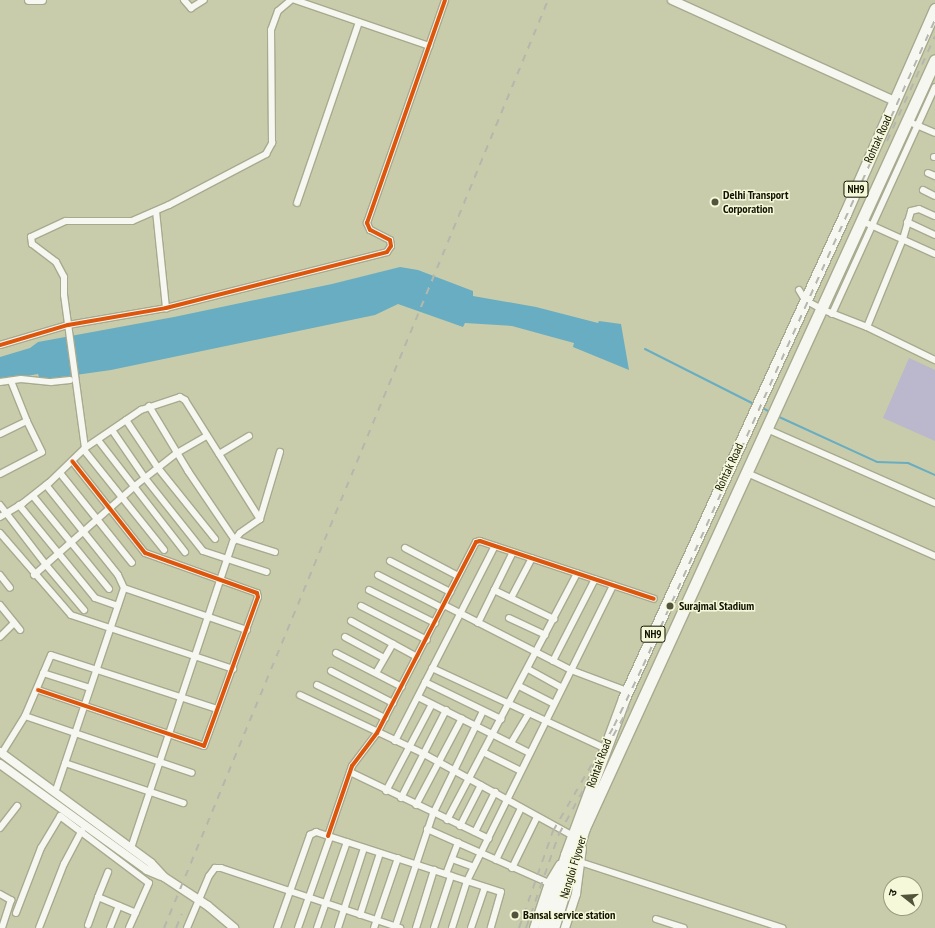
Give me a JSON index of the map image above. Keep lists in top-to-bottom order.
{
  "streets": {
    "highway": ["Rohtak Road", "NH9", "Nangloi Flyover"]
  },
  "crossings": [
    ["Rohtak Road", "Nangloi Flyover"]
  ],
  "places": ["Delhi Transport Corporation", "Surajmal Stadium", "Bansal service station"],
  "north": "left"
}
